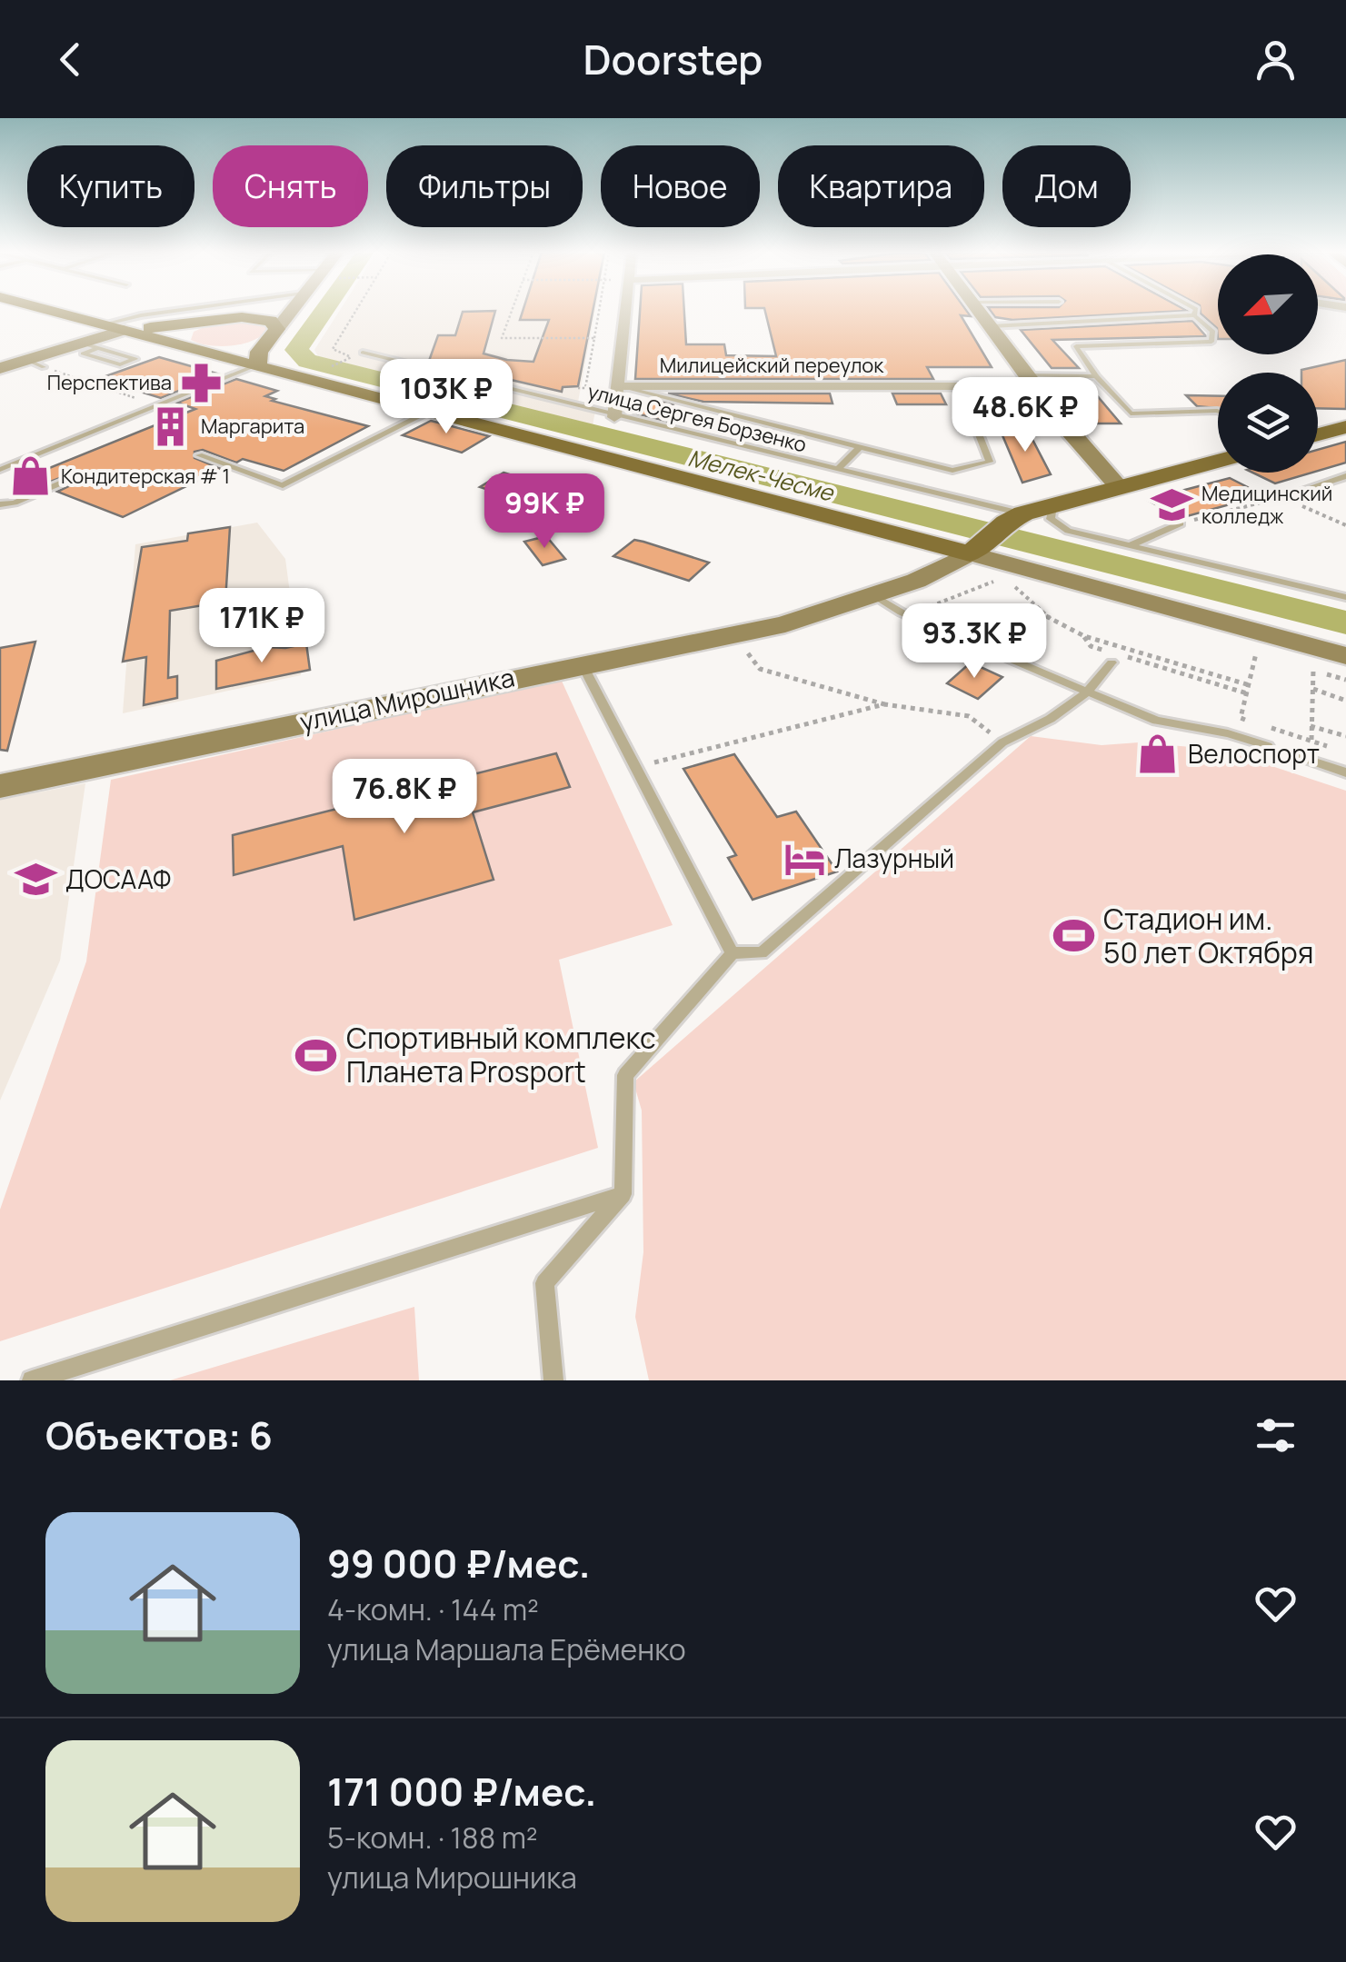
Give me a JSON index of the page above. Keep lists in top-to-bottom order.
{
  "streets": {
    "main road": ["улица Мирошника"],
    "street": ["Милицейский переулок"],
    "lane": ["улица Сергея Борзенко"]
  },
  "water": ["Мелек-Чесме"],
  "places": {
    "pharmacy": ["Перспектива"],
    "building": ["Маргарита"],
    "shop": ["Кондитерская # 1", "Велоспорт"],
    "school or university": ["Медицинский колледж", "ДОСААФ"],
    "hotel": ["Лазурный"],
    "sports": ["Стадион им. 50 лет Октября", "Спортивный комплекс Планета Prosport"]
  },
  "north": "bottom left",
  "page": {
    "header": "Doorstep",
    "chip": [
      "Купить",
      "Снять",
      "Фильтры",
      "Новое",
      "Квартира",
      "Дом"
    ],
    "price": [
      "103K ₽",
      "48.6K ₽",
      "99K ₽",
      "171K ₽",
      "93.3K ₽",
      "76.8K ₽"
    ],
    "heading": "Объектов: 6",
    "list": [
      {
        "name": "99 000 ₽/мес.",
        "note": "4-комн. · 144 m² · улица Маршала Ерёменко"
      },
      {
        "name": "171 000 ₽/мес.",
        "note": "5-комн. · 188 m² · улица Мирошника"
      }
    ]
  }
}
